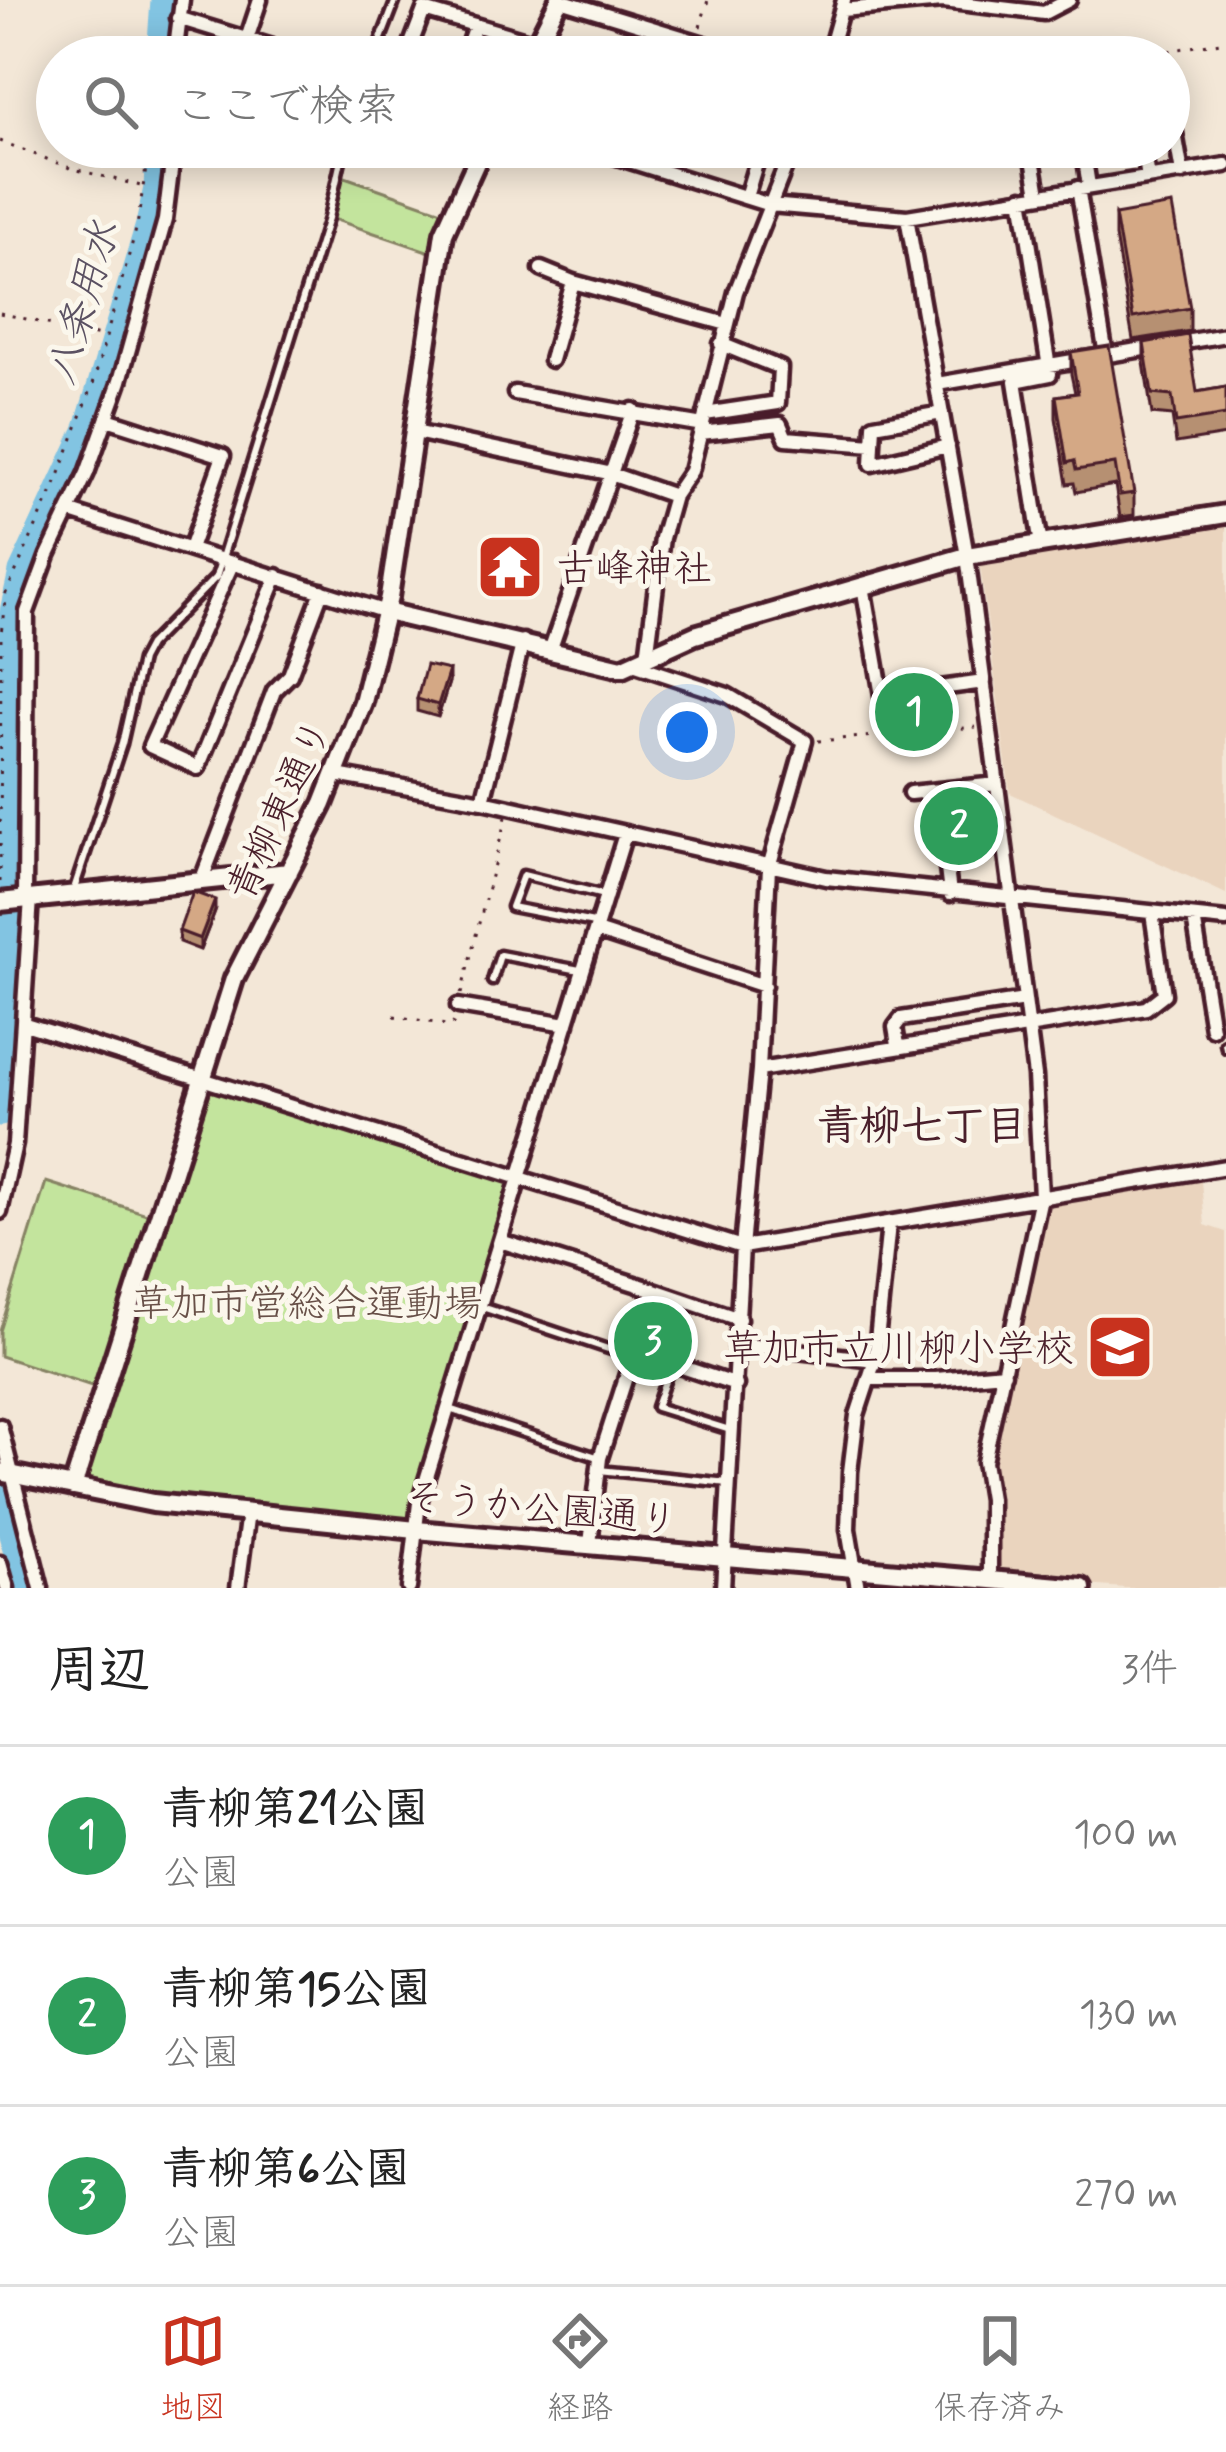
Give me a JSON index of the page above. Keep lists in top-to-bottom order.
{
  "streets": {
    "street": ["青柳東通り", "そうか公園通り"]
  },
  "crossings": [
    ["青柳東通り", "そうか公園通り"]
  ],
  "districts": ["青柳七丁目"],
  "water": ["八条用水"],
  "parks": ["草加市営総合運動場"],
  "places": {
    "temple": ["古峰神社"],
    "school or university": ["草加市立川柳小学校"]
  },
  "page": {
    "search": "ここで検索",
    "pins": ["1", "2", "3"],
    "heading": ["周辺", "3件"],
    "list": [
      {
        "mark": "1",
        "name": "青柳第21公園",
        "note": "公園",
        "value": "100 m"
      },
      {
        "mark": "2",
        "name": "青柳第15公園",
        "note": "公園",
        "value": "130 m"
      },
      {
        "mark": "3",
        "name": "青柳第6公園",
        "note": "公園",
        "value": "270 m"
      }
    ],
    "nav": ["地図", "経路", "保存済み"]
  }
}
